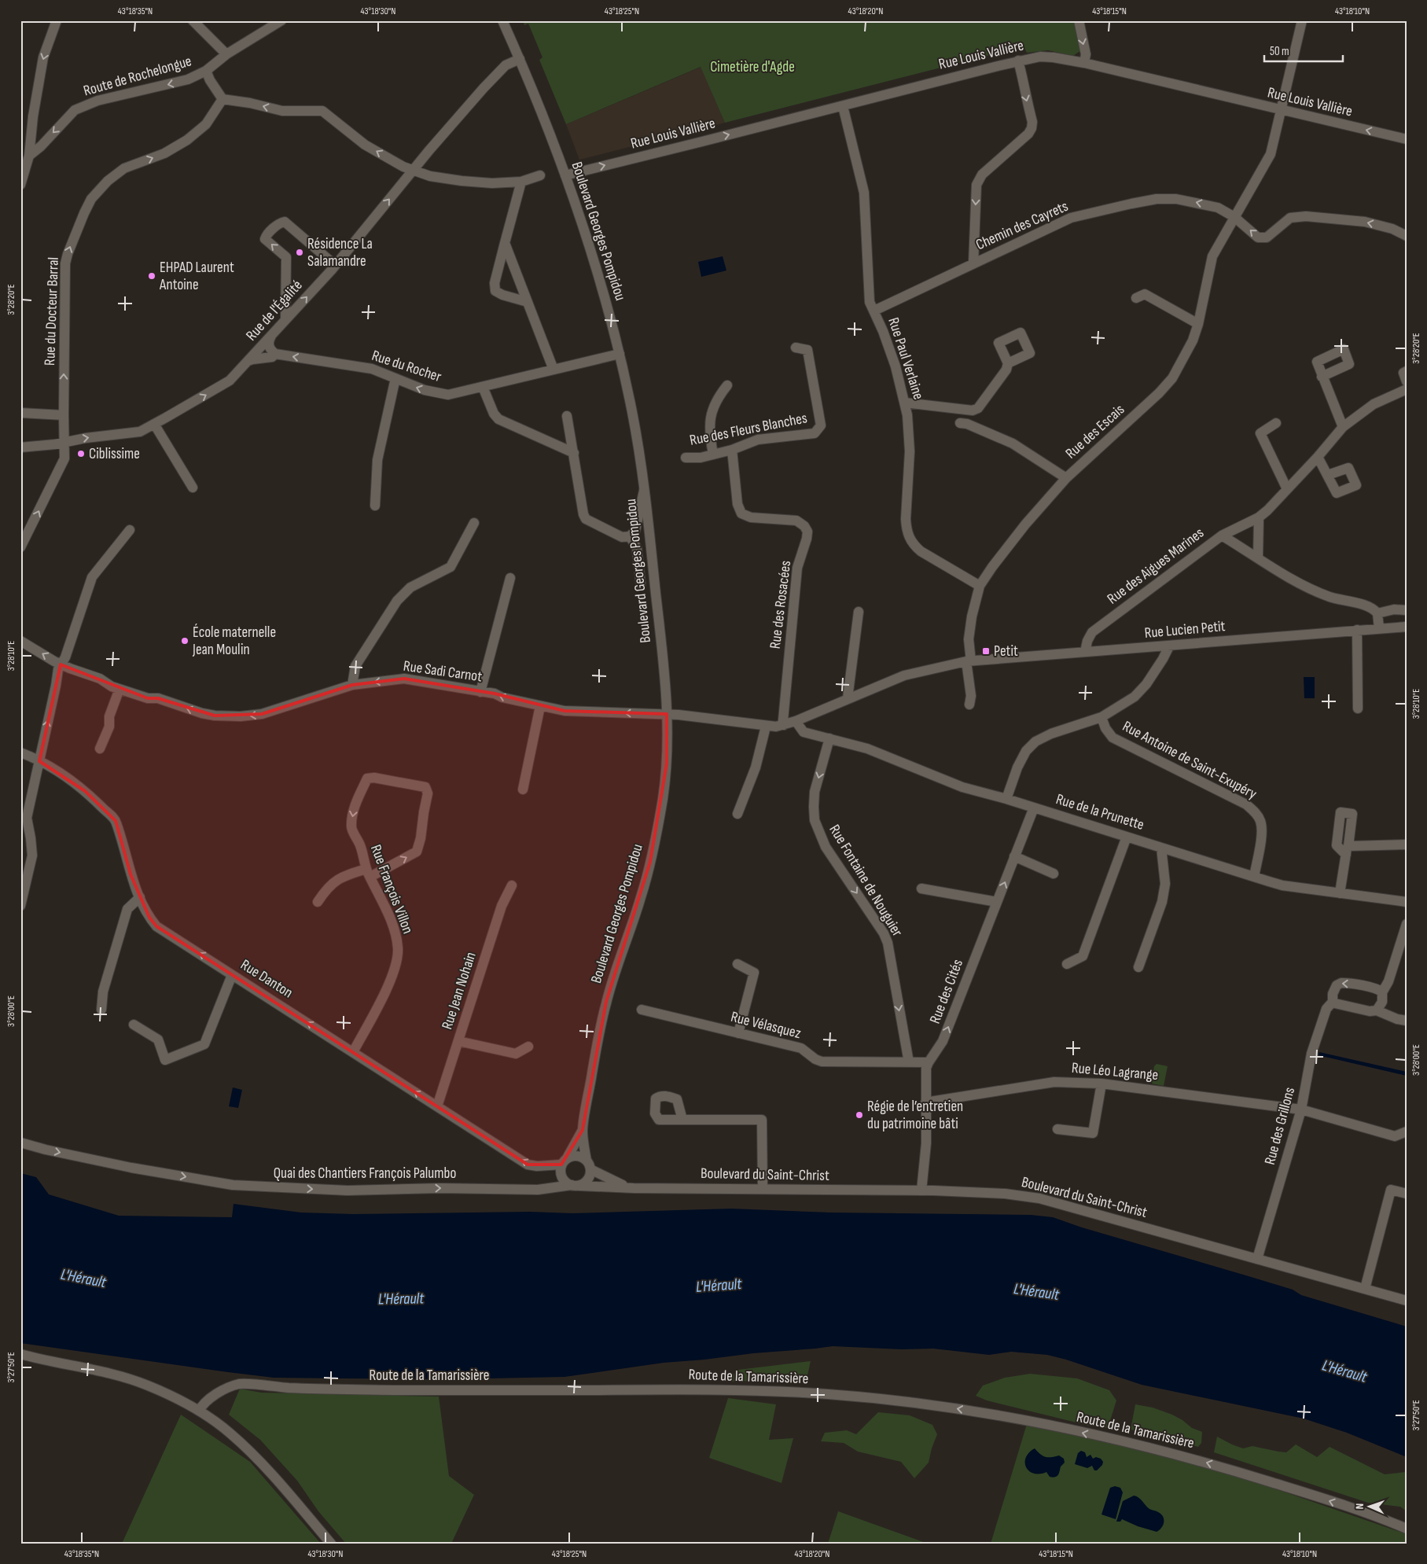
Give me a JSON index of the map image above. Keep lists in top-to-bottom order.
{
  "streets": {
    "street": [
      "Rue Louis Vallière",
      "Route de Rochelongue",
      "Chemin des Cayrets",
      "Boulevard Georges Pompidou",
      "Rue de l'Égalité",
      "Rue du Docteur Barral",
      "Rue Paul Verlaine",
      "Rue du Rocher",
      "Rue des Fleurs Blanches",
      "Rue des Escais",
      "Rue des Aigues Marines",
      "Rue des Rosacées",
      "Rue Lucien Petit",
      "Rue Sadi Carnot",
      "Rue Antoine de Saint-Exupéry",
      "Rue de la Prunette",
      "Rue Fontaine de Nouguier",
      "Rue François Villon",
      "Rue Danton",
      "Rue Jean Nohain",
      "Rue des Cités",
      "Rue Vélasquez",
      "Rue Léo Lagrange",
      "Rue des Grillons",
      "Quai des Chantiers François Palumbo",
      "Boulevard du Saint-Christ",
      "Route de la Tamarissière"
    ]
  },
  "crossings": [
    ["Rue Louis Vallière", "Boulevard Georges Pompidou"],
    ["Rue Louis Vallière", "Rue Paul Verlaine"],
    ["Rue Louis Vallière", "Rue des Escais"],
    ["Chemin des Cayrets", "Rue Paul Verlaine"],
    ["Chemin des Cayrets", "Rue des Escais"],
    ["Boulevard Georges Pompidou", "Rue de l'Égalité"],
    ["Boulevard Georges Pompidou", "Rue du Rocher"],
    ["Boulevard Georges Pompidou", "Rue Sadi Carnot"],
    ["Boulevard Georges Pompidou", "Rue Danton"],
    ["Boulevard Georges Pompidou", "Quai des Chantiers François Palumbo"],
    ["Boulevard Georges Pompidou", "Boulevard du Saint-Christ"],
    ["Rue de l'Égalité", "Rue du Docteur Barral"],
    ["Rue de l'Égalité", "Rue du Rocher"],
    ["Rue Paul Verlaine", "Rue des Escais"],
    ["Rue des Fleurs Blanches", "Rue des Rosacées"],
    ["Rue des Escais", "Rue Lucien Petit"],
    ["Rue des Aigues Marines", "Rue Lucien Petit"],
    ["Rue des Rosacées", "Rue Lucien Petit"],
    ["Rue des Rosacées", "Rue Sadi Carnot"],
    ["Rue Lucien Petit", "Rue Sadi Carnot"],
    ["Rue Lucien Petit", "Rue de la Prunette"],
    ["Rue Antoine de Saint-Exupéry", "Rue de la Prunette"],
    ["Rue de la Prunette", "Rue Fontaine de Nouguier"],
    ["Rue de la Prunette", "Rue des Cités"],
    ["Rue Fontaine de Nouguier", "Rue Vélasquez"],
    ["Rue François Villon", "Rue Danton"],
    ["Rue Danton", "Rue Jean Nohain"],
    ["Rue Danton", "Quai des Chantiers François Palumbo"],
    ["Rue Danton", "Boulevard du Saint-Christ"],
    ["Rue des Cités", "Rue Vélasquez"],
    ["Rue des Cités", "Rue Léo Lagrange"],
    ["Rue des Cités", "Boulevard du Saint-Christ"],
    ["Rue Léo Lagrange", "Rue des Grillons"],
    ["Rue des Grillons", "Boulevard du Saint-Christ"],
    ["Quai des Chantiers François Palumbo", "Boulevard du Saint-Christ"]
  ],
  "one_way": [
    "Route de Rochelongue",
    "Chemin des Cayrets",
    "Rue de l'Égalité",
    "Rue du Docteur Barral",
    "Rue du Rocher",
    "Rue Sadi Carnot",
    "Rue Fontaine de Nouguier",
    "Rue Danton",
    "Rue des Cités",
    "Quai des Chantiers François Palumbo",
    "Route de la Tamarissière"
  ],
  "water": ["L'Hérault"],
  "parks": ["Cimetière d'Agde"],
  "places": {
    "other": [
      "Résidence La Salamandre",
      "EHPAD Laurent Antoine",
      "Ciblissime",
      "École maternelle Jean Moulin",
      "Régie de l’entretien du patrimoine bâti"
    ],
    "transit": ["Petit"]
  },
  "scale_bar": "50 m",
  "north": "left",
  "coordinates": [
    "43°18'35\"N",
    "43°18'30\"N",
    "43°18'25\"N",
    "43°18'20\"N",
    "43°18'15\"N",
    "43°18'10\"N",
    "3°28'20\"E",
    "3°28'10\"E",
    "3°28'00\"E",
    "3°27'50\"E"
  ]
}
